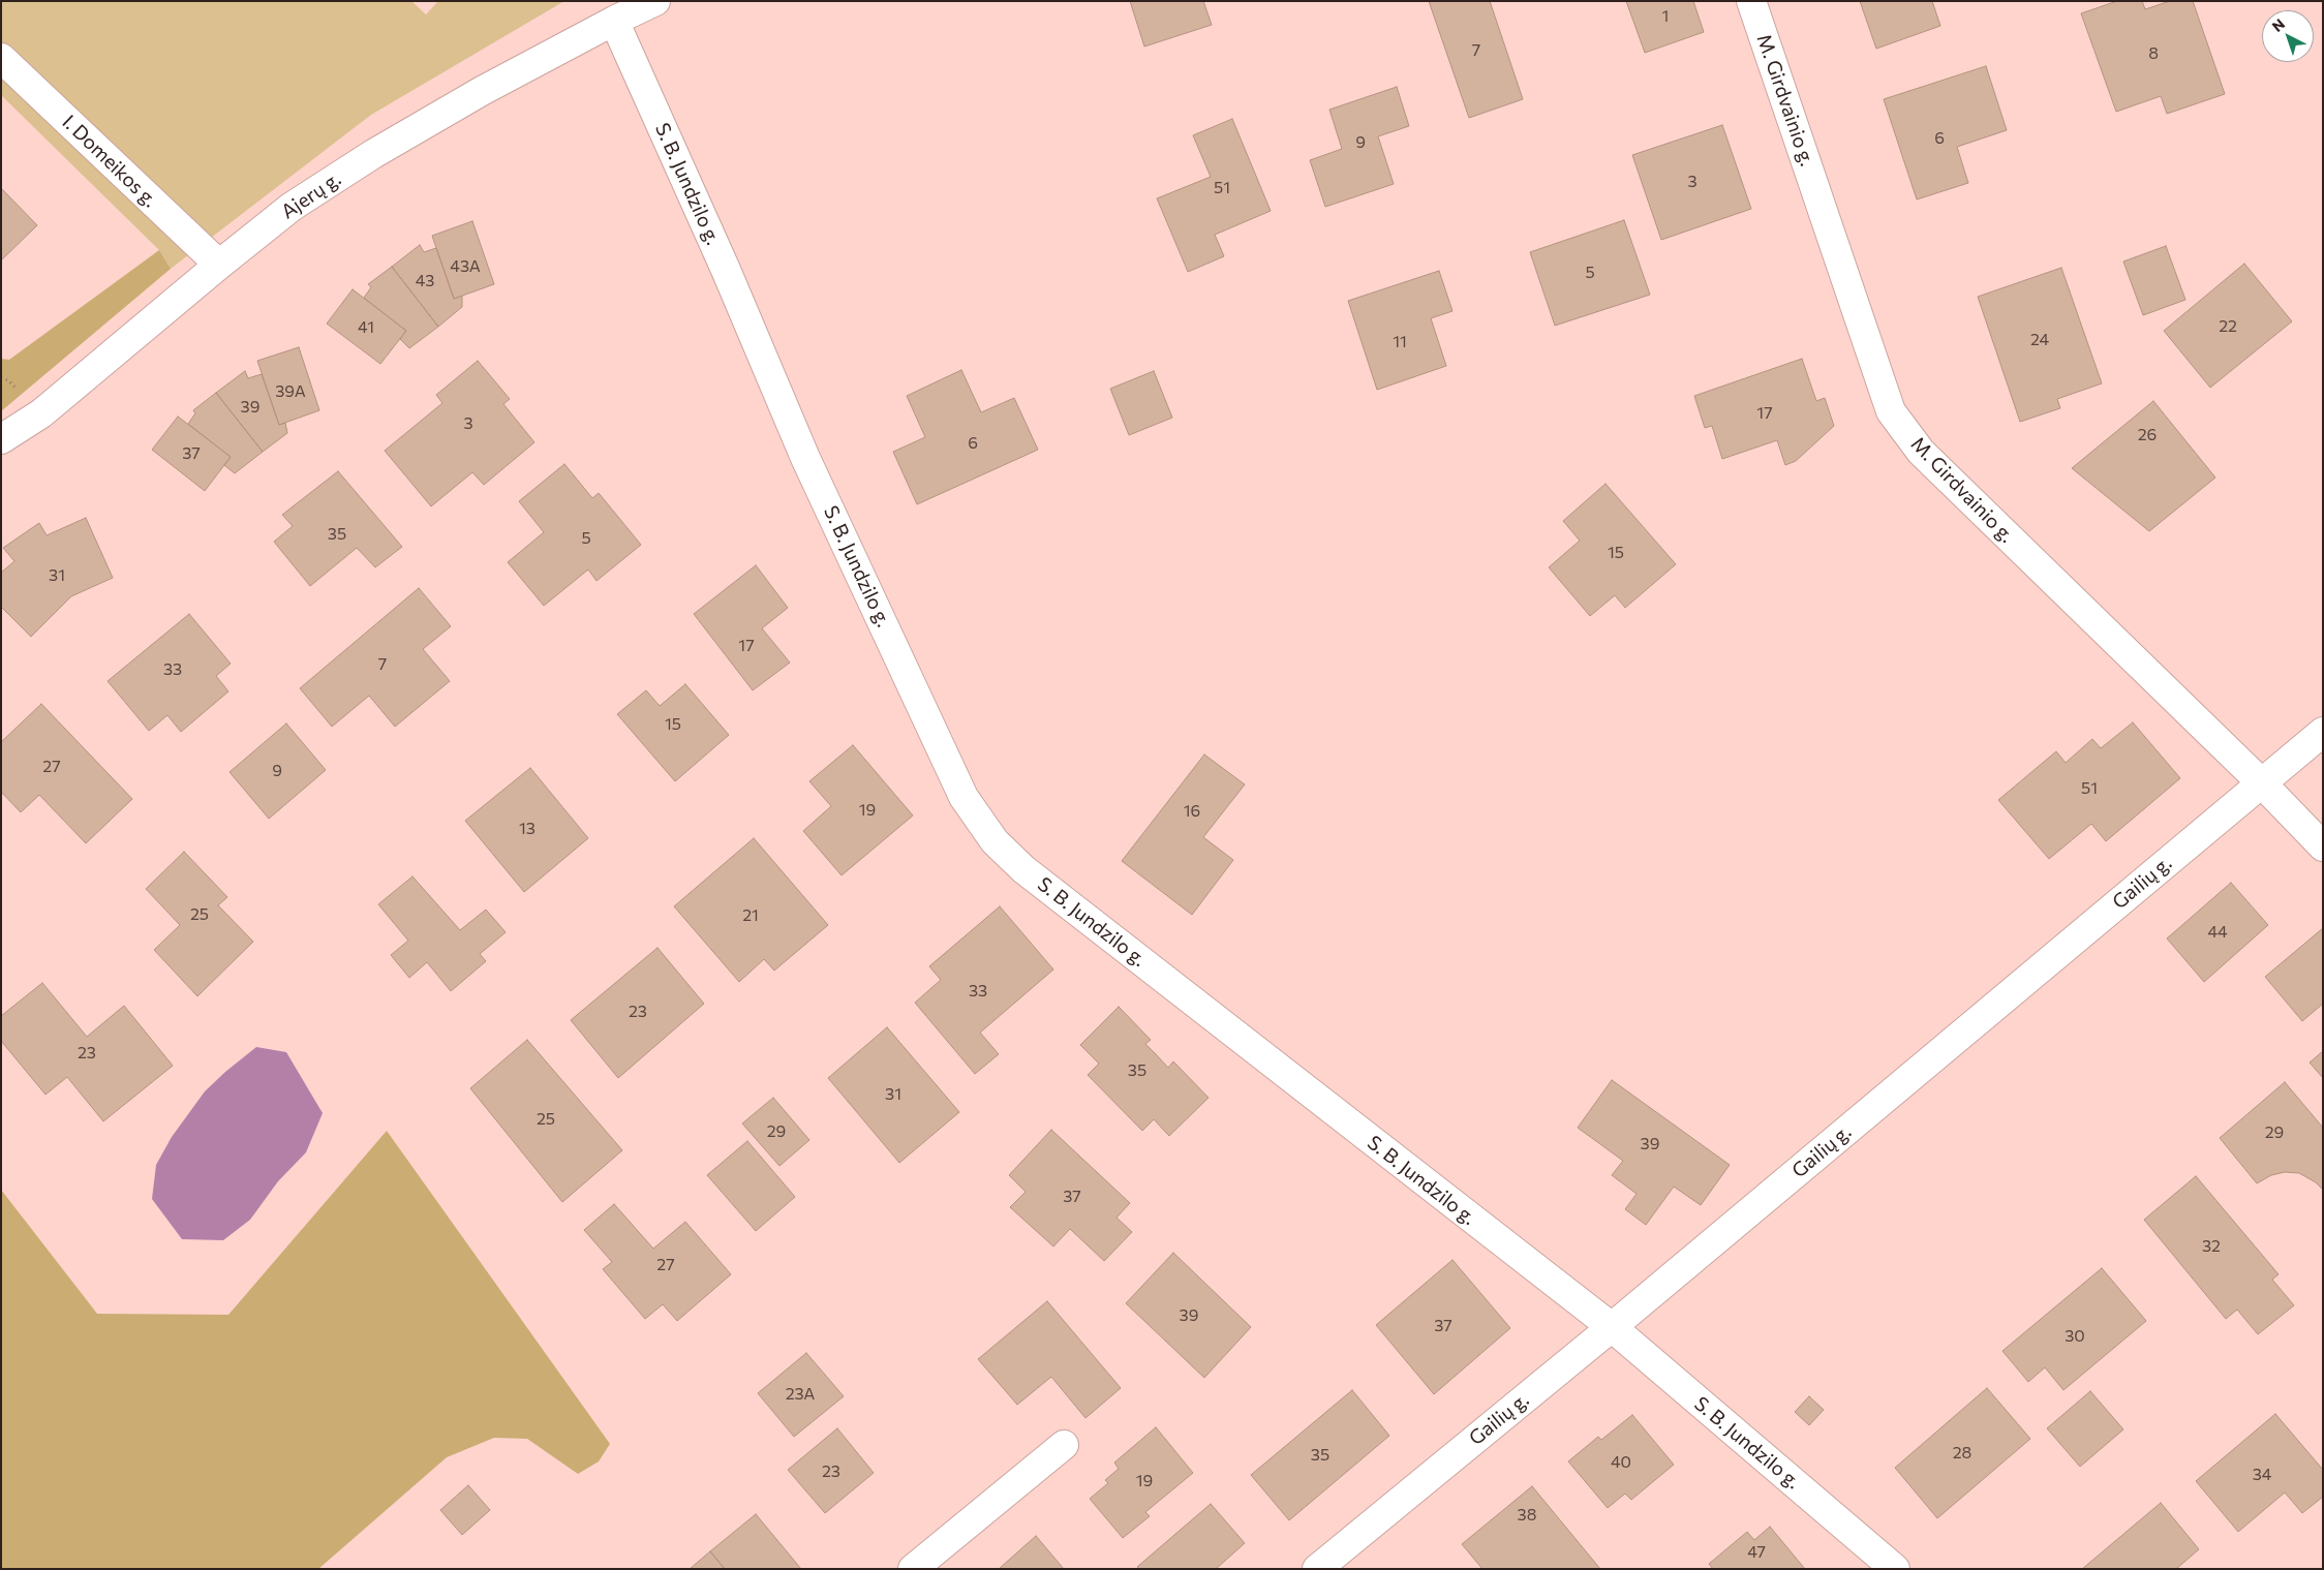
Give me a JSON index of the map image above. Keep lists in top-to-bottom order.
{
  "streets": {
    "street": [
      "M. Girdvainio g.",
      "I. Domeikos g.",
      "S. B. Jundzilo g.",
      "Ajerų g.",
      "Gailių g."
    ]
  },
  "crossings": [
    ["M. Girdvainio g.", "Gailių g."],
    ["I. Domeikos g.", "Ajerų g."],
    ["S. B. Jundzilo g.", "Ajerų g."],
    ["S. B. Jundzilo g.", "Gailių g."]
  ],
  "house_numbers": [
    "1",
    "7",
    "8",
    "6",
    "9",
    "3",
    "51",
    "43A",
    "5",
    "43",
    "22",
    "41",
    "24",
    "11",
    "39A",
    "39",
    "17",
    "3",
    "26",
    "6",
    "37",
    "35",
    "5",
    "15",
    "31",
    "17",
    "7",
    "33",
    "15",
    "27",
    "9",
    "51",
    "19",
    "16",
    "13",
    "25",
    "21",
    "44",
    "33",
    "23",
    "23",
    "35",
    "31",
    "25",
    "29",
    "29",
    "39",
    "37",
    "32",
    "27",
    "39",
    "37",
    "30",
    "23A",
    "28",
    "35",
    "40",
    "23",
    "34",
    "19",
    "38",
    "47"
  ],
  "north": "top left"
}
